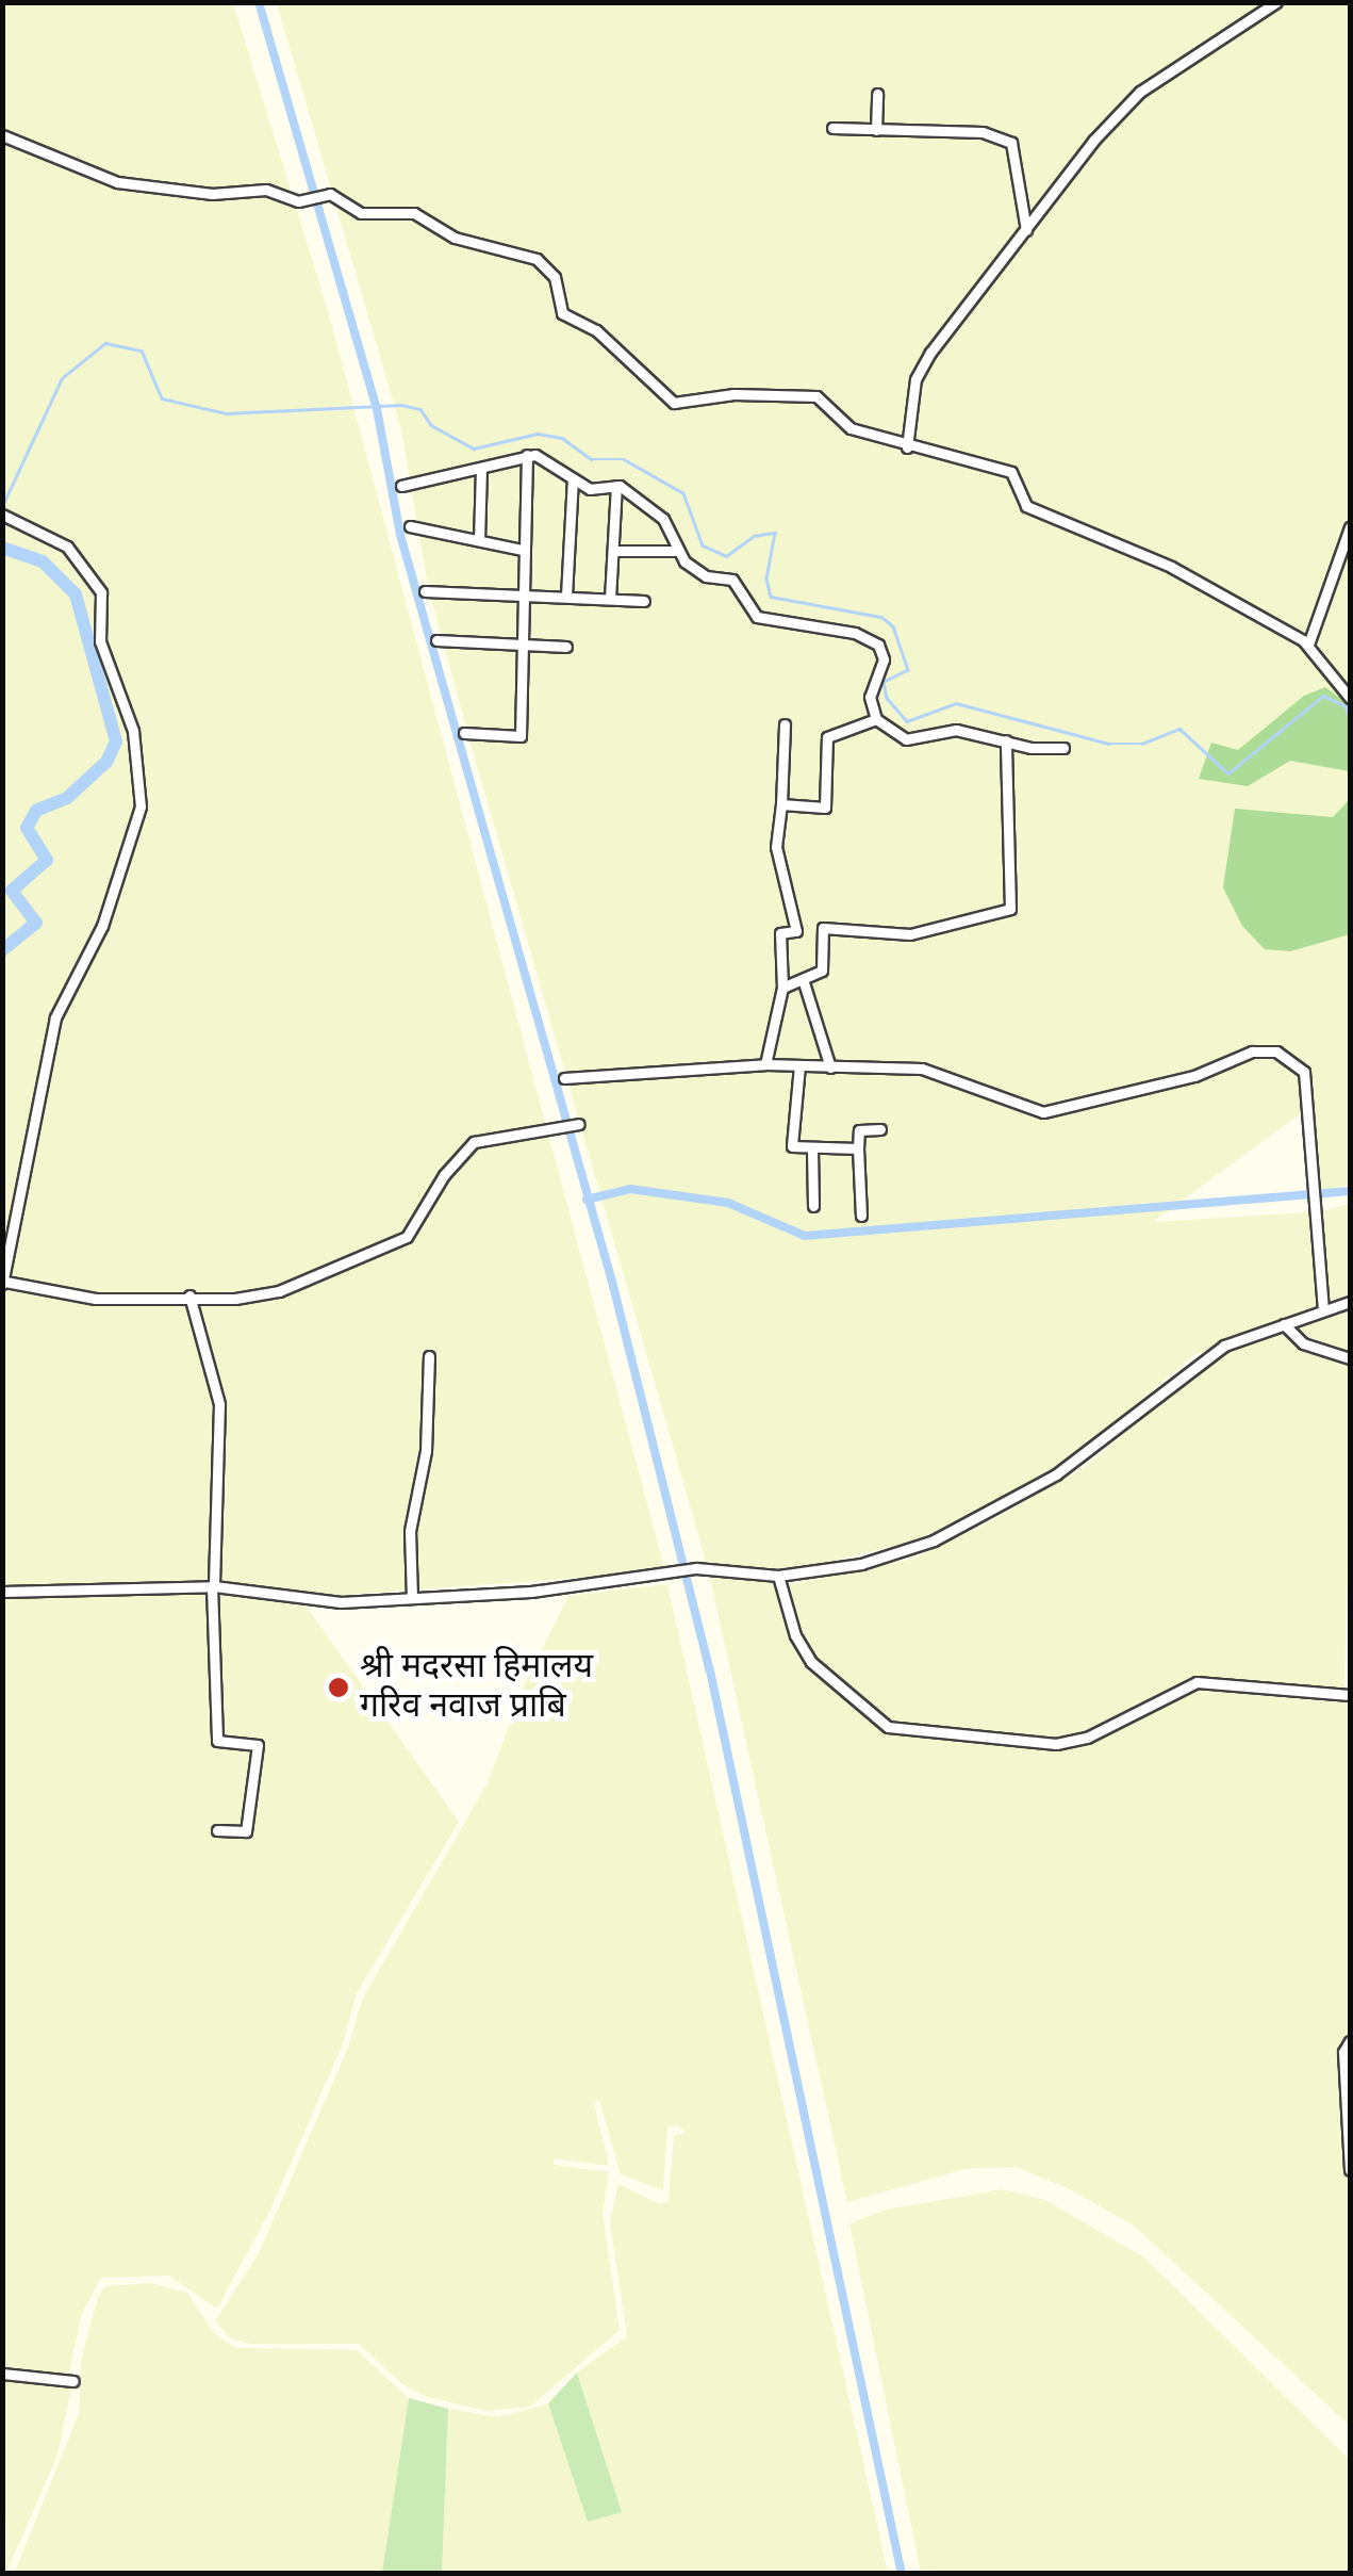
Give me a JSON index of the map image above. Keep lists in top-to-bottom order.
{
  "places": ["श्री मदरसा हिमालय गरिव नवाज प्राबि"]
}
